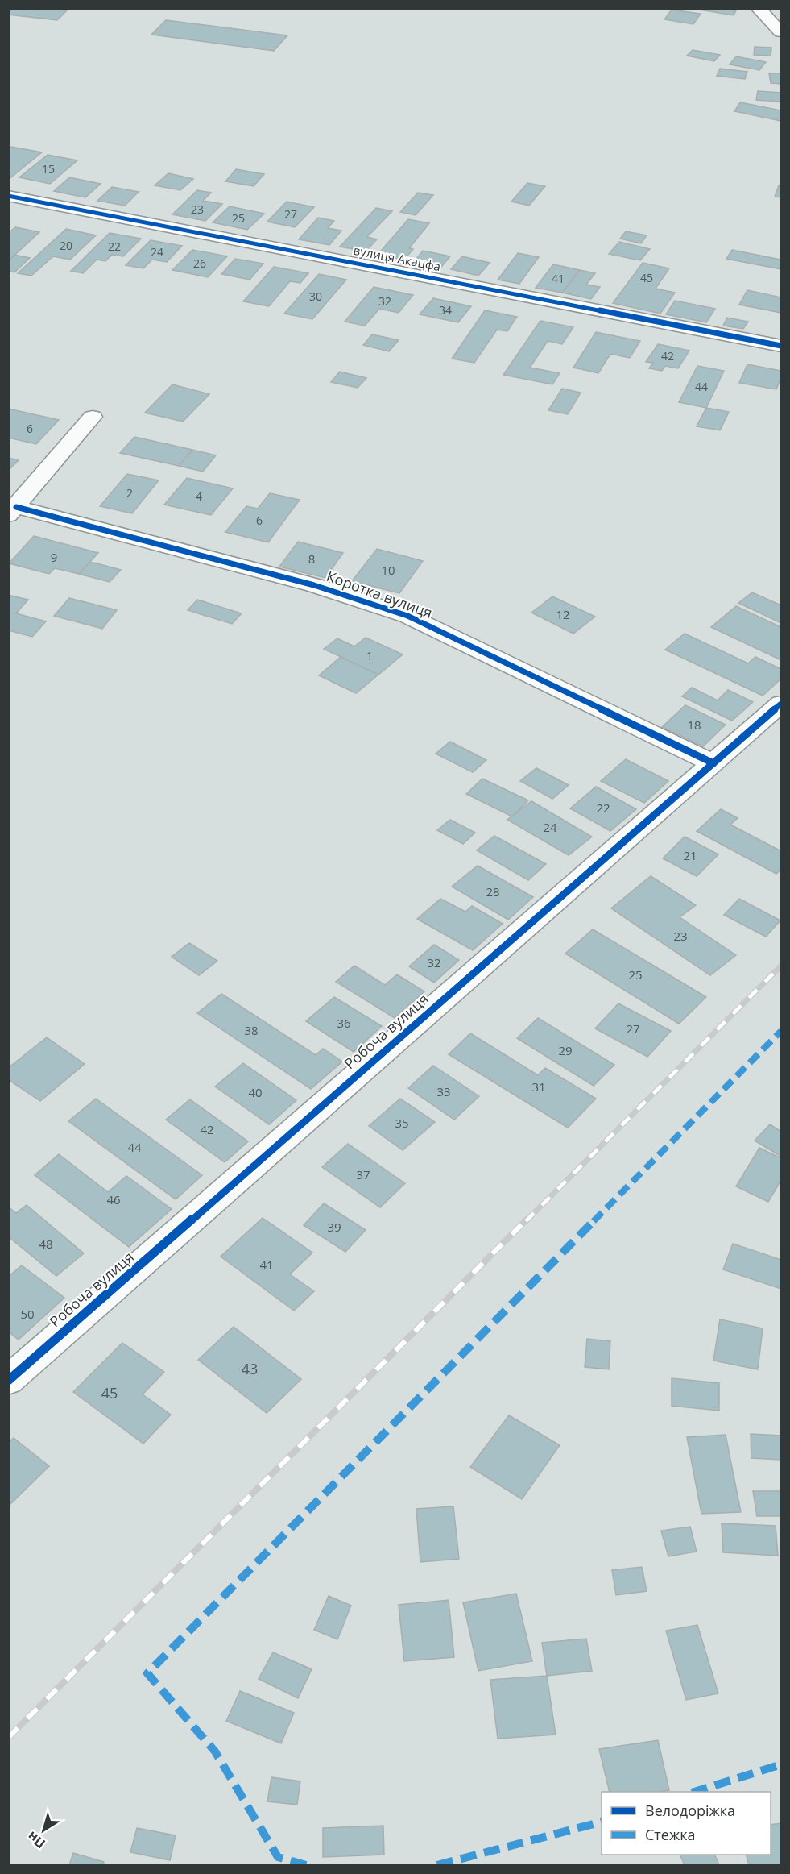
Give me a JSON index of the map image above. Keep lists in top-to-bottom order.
{
  "streets": {
    "street": ["вулиця Акацфа", "Коротка вулиця", "Робоча вулиця"]
  },
  "crossings": [
    ["Коротка вулиця", "Робоча вулиця"]
  ],
  "house_numbers": [
    "15",
    "23",
    "27",
    "25",
    "20",
    "22",
    "24",
    "26",
    "45",
    "41",
    "30",
    "32",
    "34",
    "42",
    "44",
    "6",
    "2",
    "4",
    "6",
    "9",
    "8",
    "10",
    "12",
    "1",
    "18",
    "22",
    "24",
    "21",
    "28",
    "23",
    "32",
    "25",
    "36",
    "27",
    "38",
    "29",
    "31",
    "33",
    "40",
    "35",
    "42",
    "44",
    "37",
    "46",
    "39",
    "48",
    "41",
    "50",
    "43",
    "45"
  ],
  "legend": ["Велодоріжка", "Стежка"],
  "north": "bottom left"
}
